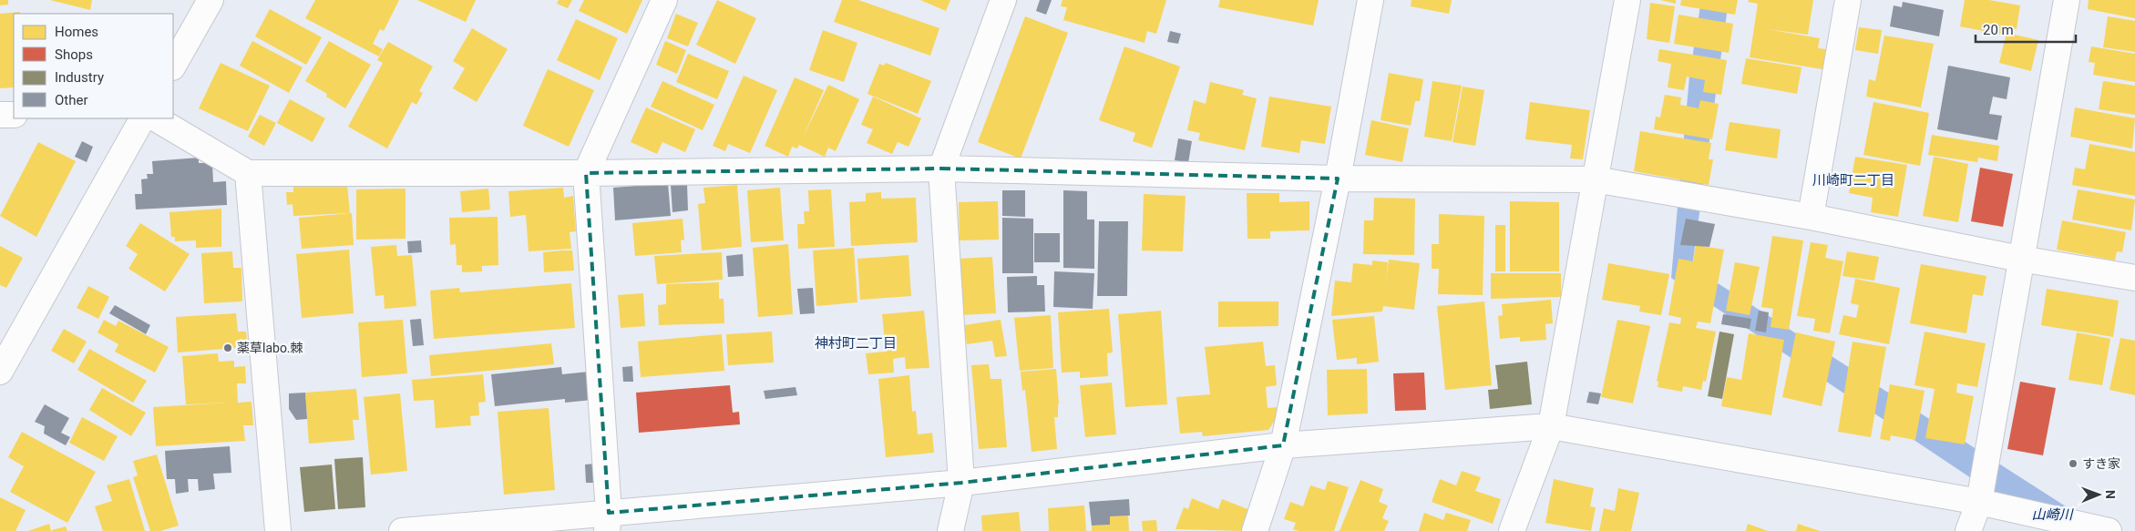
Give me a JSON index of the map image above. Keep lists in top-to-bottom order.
{
  "districts": ["川崎町二丁目", "神村町二丁目"],
  "water": ["山崎川"],
  "places": ["薬草labo.棘", "すき家"],
  "legend": [
    "Homes",
    "Shops",
    "Industry",
    "Other"
  ],
  "scale_bar": "20 m",
  "north": "right"
}
